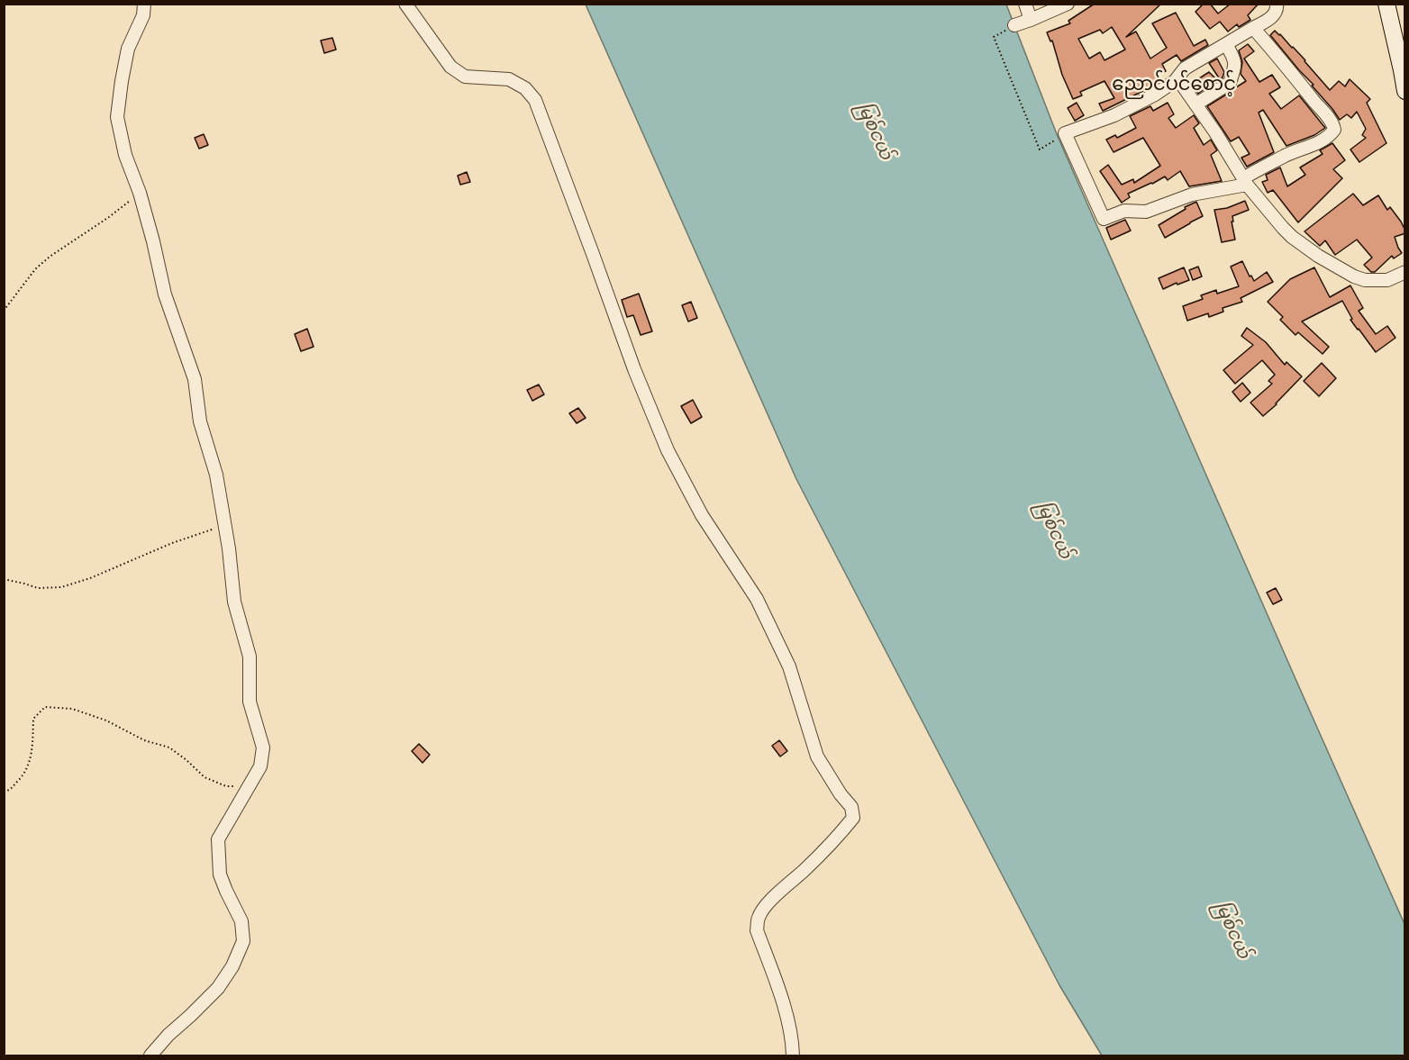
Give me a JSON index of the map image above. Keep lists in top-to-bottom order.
{
  "districts": ["ညောင်ပင်စောင့်"],
  "water": ["မြစ်ငယ်"]
}
